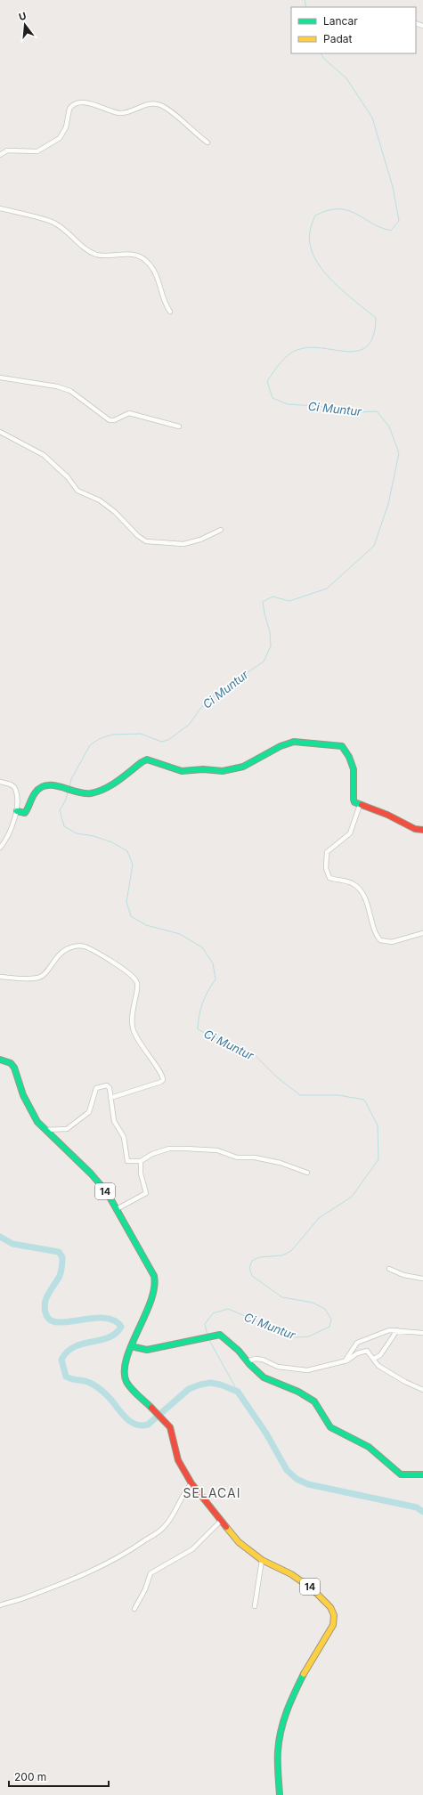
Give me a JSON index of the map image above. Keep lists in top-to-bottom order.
{
  "streets": {
    "main road": ["14"]
  },
  "districts": ["SELACAI"],
  "water": ["Ci Muntur"],
  "legend": ["Lancar", "Padat"],
  "scale_bar": "200 m",
  "north": "top"
}
